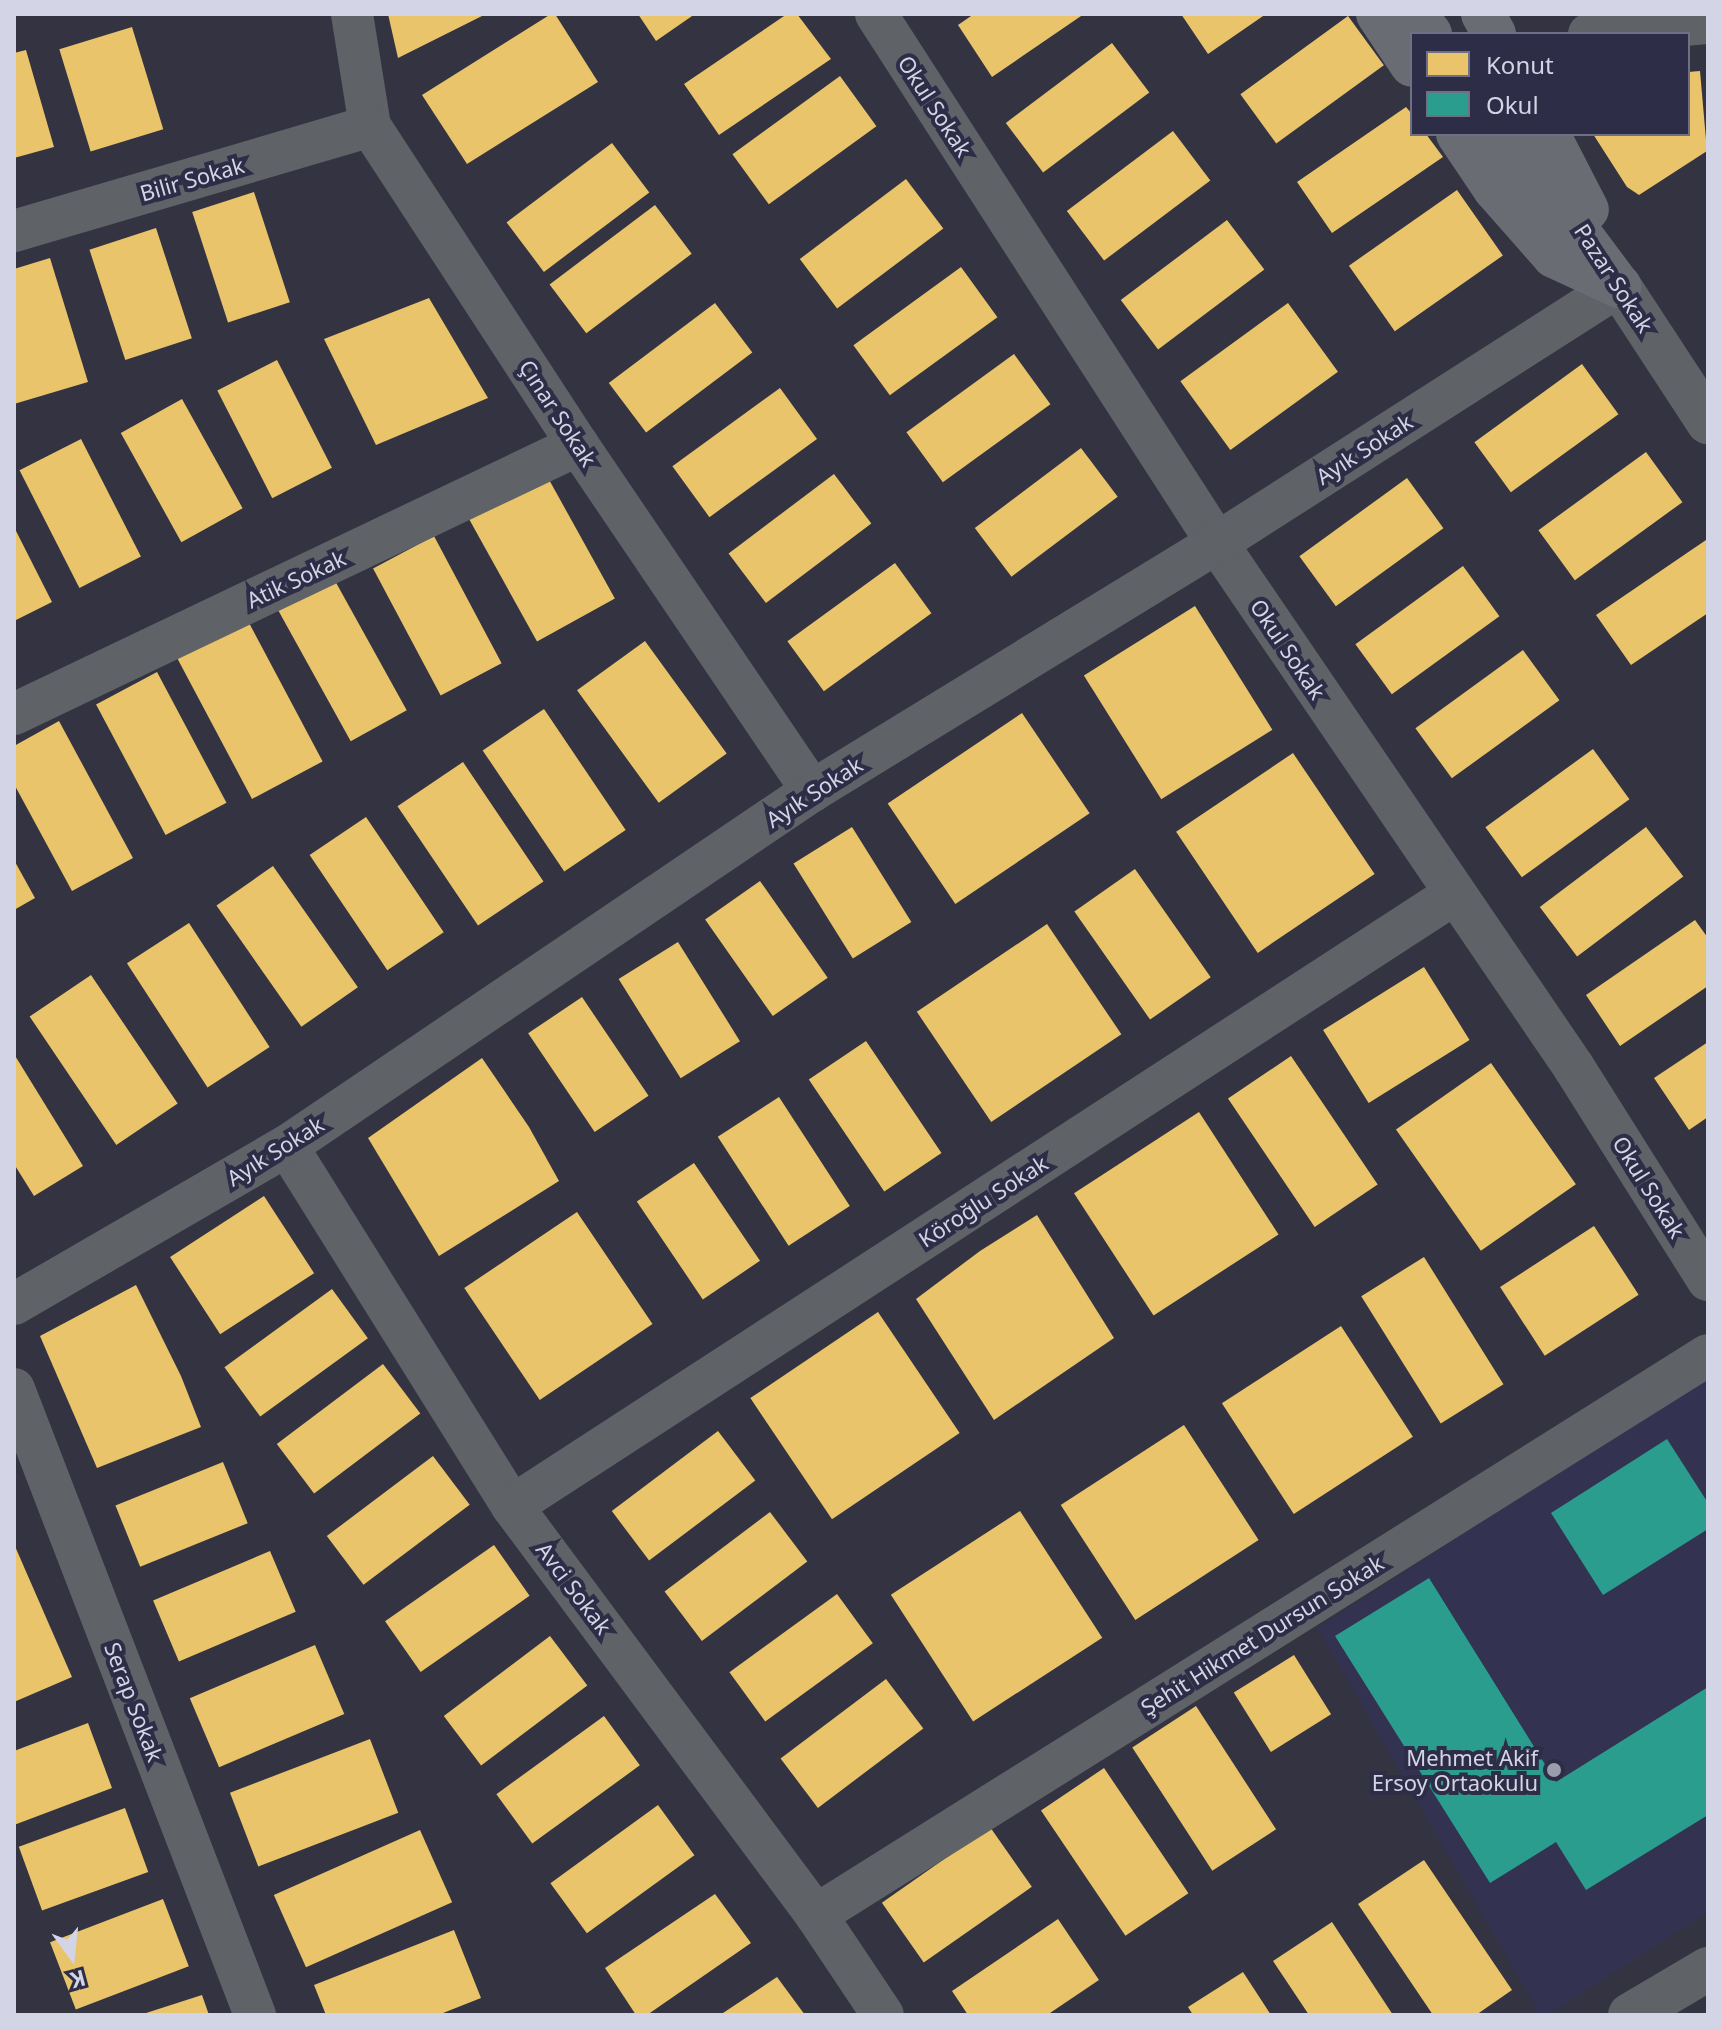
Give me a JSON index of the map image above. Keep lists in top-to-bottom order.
{
  "streets": {
    "main road": ["Pazar Sokak"],
    "street": [
      "Okul Sokak",
      "Bilir Sokak",
      "Çınar Sokak",
      "Ayık Sokak",
      "Atik Sokak",
      "Köroğlu Sokak",
      "Avci Sokak",
      "Şehit Hikmet Dursun Sokak",
      "Serap Sokak"
    ]
  },
  "crossings": [
    ["Okul Sokak", "Ayık Sokak"],
    ["Okul Sokak", "Köroğlu Sokak"],
    ["Bilir Sokak", "Çınar Sokak"],
    ["Pazar Sokak", "Ayık Sokak"],
    ["Çınar Sokak", "Ayık Sokak"],
    ["Çınar Sokak", "Atik Sokak"],
    ["Ayık Sokak", "Avci Sokak"],
    ["Köroğlu Sokak", "Avci Sokak"],
    ["Avci Sokak", "Şehit Hikmet Dursun Sokak"]
  ],
  "places": ["Mehmet Akif Ersoy Ortaokulu"],
  "legend": ["Konut", "Okul"],
  "north": "bottom"
}
